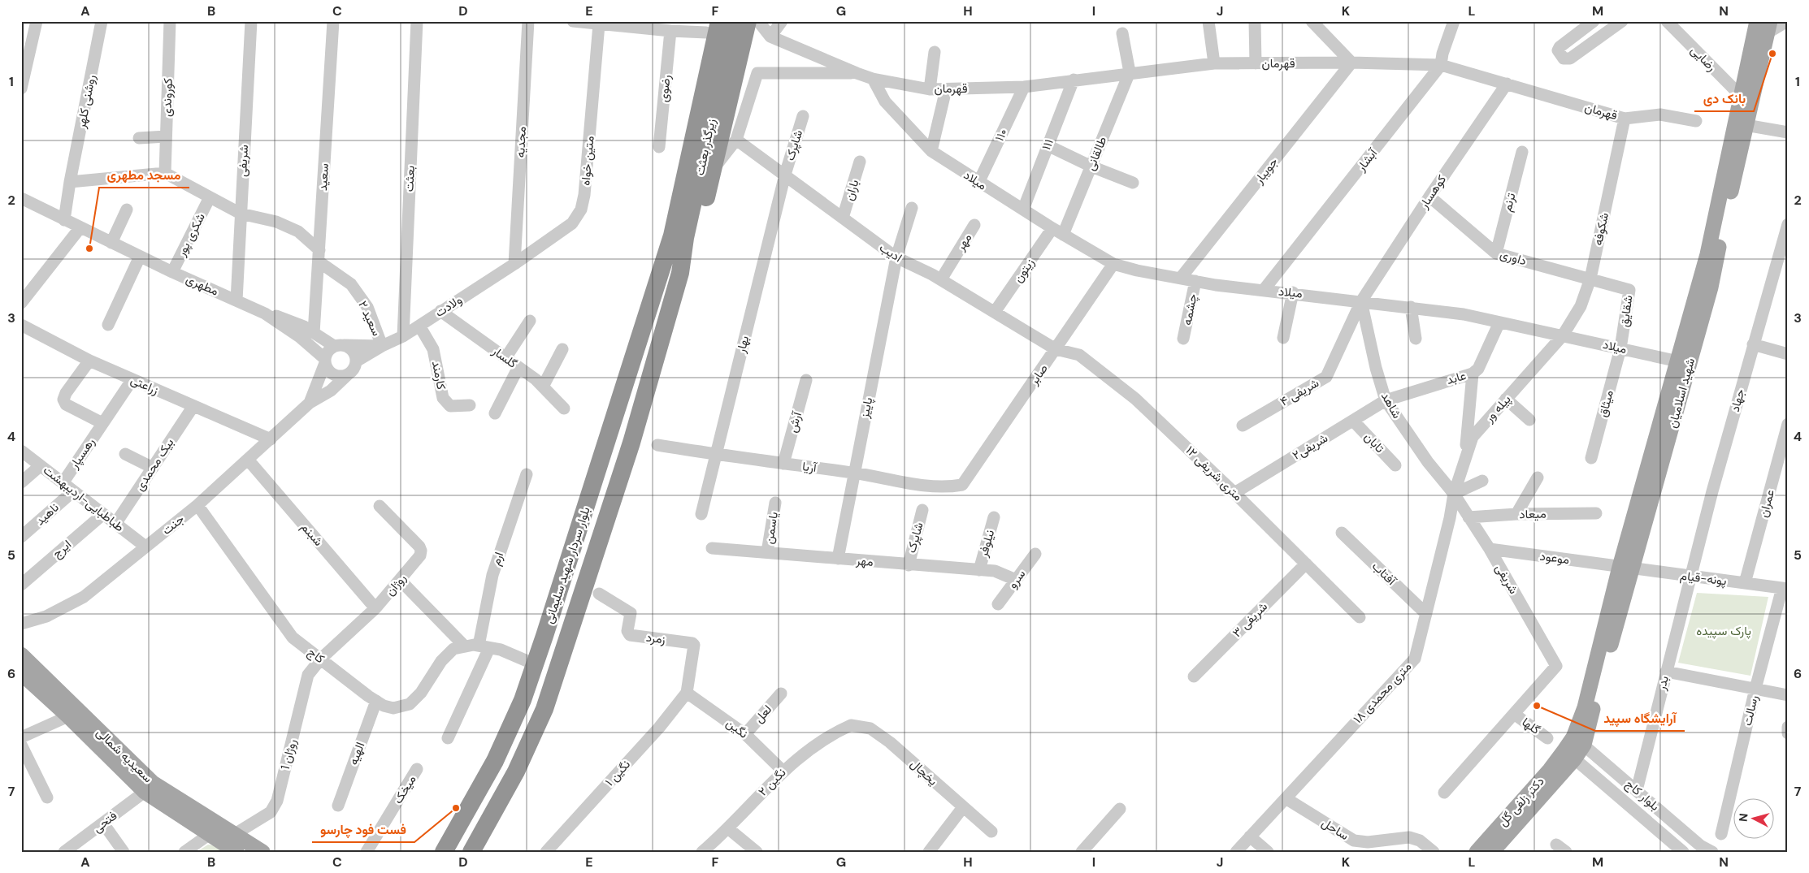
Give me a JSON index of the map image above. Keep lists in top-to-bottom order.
{
  "streets": {
    "highway": ["زیرگذر بعثت", "بلوار سردار شهید سلیمانی"],
    "main road": ["شهید اسلامیان", "سعیدیه شمالی", "دکتر زلفی گل"],
    "street": [
      "رضایی",
      "قهرمان",
      "رضوی",
      "کوروندی",
      "روشنی کلهر",
      "۱۱۰",
      "مجدیه",
      "۱۱۱",
      "شاپرک",
      "طالقانی",
      "آبشار",
      "شریفی",
      "متین خواه",
      "جویبار",
      "سعید",
      "بعثت",
      "میلاد",
      "باران",
      "کوهسار",
      "ترنم",
      "شکوفه",
      "شکری پور",
      "مهر",
      "ادیب",
      "داوری",
      "زیتون",
      "مطهری",
      "ولادت",
      "چشمه",
      "شقایق",
      "سعید ۲",
      "بهار",
      "گلسار",
      "صابر",
      "کارمند",
      "عابد",
      "زراعتی",
      "شریفی ۴",
      "جهاد",
      "میثاق",
      "شاهد",
      "پاییز",
      "پیله ور",
      "آرش",
      "تابان",
      "شریفی۲",
      "رهسپار",
      "بیک محمدی",
      "آریا",
      "۱۲ متری شریفی",
      "طباطبایی-اردیبهشت",
      "عمران",
      "ناهید",
      "میعاد",
      "جنت",
      "یاسمن",
      "شبنم",
      "نیلوفر",
      "ایرج",
      "موعود",
      "ارم",
      "آفتاب",
      "پونه-قیام",
      "سرو",
      "روژان",
      "شریفی ۳",
      "زمرد",
      "کاج",
      "بدر",
      "۱۸ متری محمدی",
      "رسالت",
      "لعل",
      "گلها",
      "نگین",
      "الهیه",
      "روژان 1",
      "یخچال",
      "نگین ۱",
      "نگین ۲",
      "میخک",
      "بلوار کاج",
      "فتحی",
      "ساحل"
    ]
  },
  "crossings": [
    ["رضایی", "شهید اسلامیان"],
    ["قهرمان", "۱۱۰"],
    ["قهرمان", "۱۱۱"],
    ["قهرمان", "طالقانی"],
    ["قهرمان", "آبشار"],
    ["قهرمان", "جویبار"],
    ["قهرمان", "میلاد"],
    ["قهرمان", "کوهسار"],
    ["قهرمان", "شکوفه"],
    ["کوروندی", "سعید ۲"],
    ["روشنی کلهر", "مطهری"],
    ["۱۱۰", "میلاد"],
    ["مجدیه", "متین خواه"],
    ["مجدیه", "ولادت"],
    ["۱۱۱", "میلاد"],
    ["شاپرک", "مهر"],
    ["شاپرک", "ادیب"],
    ["شاپرک", "بهار"],
    ["زیرگذر بعثت", "بلوار سردار شهید سلیمانی"],
    ["طالقانی", "میلاد"],
    ["طالقانی", "زیتون"],
    ["آبشار", "میلاد"],
    ["شریفی", "مطهری"],
    ["شریفی", "سعید ۲"],
    ["شریفی", "شاهد"],
    ["شریفی", "پیله ور"],
    ["شریفی", "میعاد"],
    ["شریفی", "موعود"],
    ["شریفی", "۱۸ متری محمدی"],
    ["شریفی", "گلها"],
    ["متین خواه", "ولادت"],
    ["جویبار", "میلاد"],
    ["سعید", "مطهری"],
    ["سعید", "سعید ۲"],
    ["بعثت", "ولادت"],
    ["میلاد", "کوهسار"],
    ["میلاد", "شکوفه"],
    ["میلاد", "زیتون"],
    ["میلاد", "چشمه"],
    ["میلاد", "شقایق"],
    ["میلاد", "صابر"],
    ["میلاد", "عابد"],
    ["میلاد", "شریفی ۴"],
    ["میلاد", "شهید اسلامیان"],
    ["میلاد", "میثاق"],
    ["میلاد", "شاهد"],
    ["میلاد", "پیله ور"],
    ["باران", "ادیب"],
    ["کوهسار", "داوری"],
    ["کوهسار", "شریفی ۴"],
    ["کوهسار", "شاهد"],
    ["ترنم", "داوری"],
    ["شکوفه", "داوری"],
    ["شکوفه", "شقایق"],
    ["شکوفه", "پیله ور"],
    ["شکری پور", "مطهری"],
    ["شکری پور", "سعید ۲"],
    ["مهر", "ادیب"],
    ["مهر", "پاییز"],
    ["مهر", "یاسمن"],
    ["مهر", "نیلوفر"],
    ["مهر", "سرو"],
    ["ادیب", "زیتون"],
    ["ادیب", "بهار"],
    ["ادیب", "صابر"],
    ["ادیب", "پاییز"],
    ["ادیب", "۱۲ متری شریفی"],
    ["داوری", "شقایق"],
    ["مطهری", "ولادت"],
    ["مطهری", "جنت"],
    ["ولادت", "سعید ۲"],
    ["ولادت", "گلسار"],
    ["ولادت", "کارمند"],
    ["ولادت", "جنت"],
    ["شقایق", "میثاق"],
    ["بهار", "آریا"],
    ["صابر", "آریا"],
    ["صابر", "۱۲ متری شریفی"],
    ["عابد", "شاهد"],
    ["عابد", "شریفی۲"],
    ["زراعتی", "رهسپار"],
    ["زراعتی", "بیک محمدی"],
    ["زراعتی", "جنت"],
    ["شریفی ۴", "شاهد"],
    ["شهید اسلامیان", "موعود"],
    ["شهید اسلامیان", "پونه-قیام"],
    ["شهید اسلامیان", "بلوار کاج"],
    ["شهید اسلامیان", "دکتر زلفی گل"],
    ["جهاد", "پونه-قیام"],
    ["جهاد", "بدر"],
    ["شاهد", "پیله ور"],
    ["شاهد", "شریفی۲"],
    ["شاهد", "۱۸ متری محمدی"],
    ["پاییز", "آریا"],
    ["پیله ور", "۱۸ متری محمدی"],
    ["آرش", "آریا"],
    ["تابان", "شریفی۲"],
    ["شریفی۲", "۱۲ متری شریفی"],
    ["رهسپار", "طباطبایی-اردیبهشت"],
    ["بیک محمدی", "طباطبایی-اردیبهشت"],
    ["۱۲ متری شریفی", "شریفی ۳"],
    ["طباطبایی-اردیبهشت", "ناهید"],
    ["طباطبایی-اردیبهشت", "جنت"],
    ["طباطبایی-اردیبهشت", "ایرج"],
    ["عمران", "پونه-قیام"],
    ["جنت", "شبنم"],
    ["جنت", "کاج"],
    ["شبنم", "روژان"],
    ["موعود", "پونه-قیام"],
    ["آفتاب", "۱۸ متری محمدی"],
    ["پونه-قیام", "بدر"],
    ["پونه-قیام", "رسالت"],
    ["روژان", "کاج"],
    ["روژان", "روژان 1"],
    ["زمرد", "نگین"],
    ["زمرد", "نگین ۱"],
    ["کاج", "الهیه"],
    ["کاج", "روژان 1"],
    ["بدر", "بلوار کاج"],
    ["۱۸ متری محمدی", "ساحل"],
    ["لعل", "نگین"],
    ["نگین", "نگین ۱"],
    ["نگین", "نگین ۲"],
    ["روژان 1", "سعیدیه شمالی"],
    ["سعیدیه شمالی", "فتحی"],
    ["یخچال", "نگین ۲"],
    ["بلوار کاج", "دکتر زلفی گل"]
  ],
  "parks": ["پارک سپیده"],
  "places": [
    "بانک دی",
    "مسجد مطهری",
    "آرایشگاه سپید",
    "فست فود چارسو"
  ],
  "north": "left",
  "grid": {
    "columns": [
      "A",
      "B",
      "C",
      "D",
      "E",
      "F",
      "G",
      "H",
      "I",
      "J",
      "K",
      "L",
      "M",
      "N"
    ],
    "rows": [
      "1",
      "2",
      "3",
      "4",
      "5",
      "6",
      "7"
    ]
  }
}
